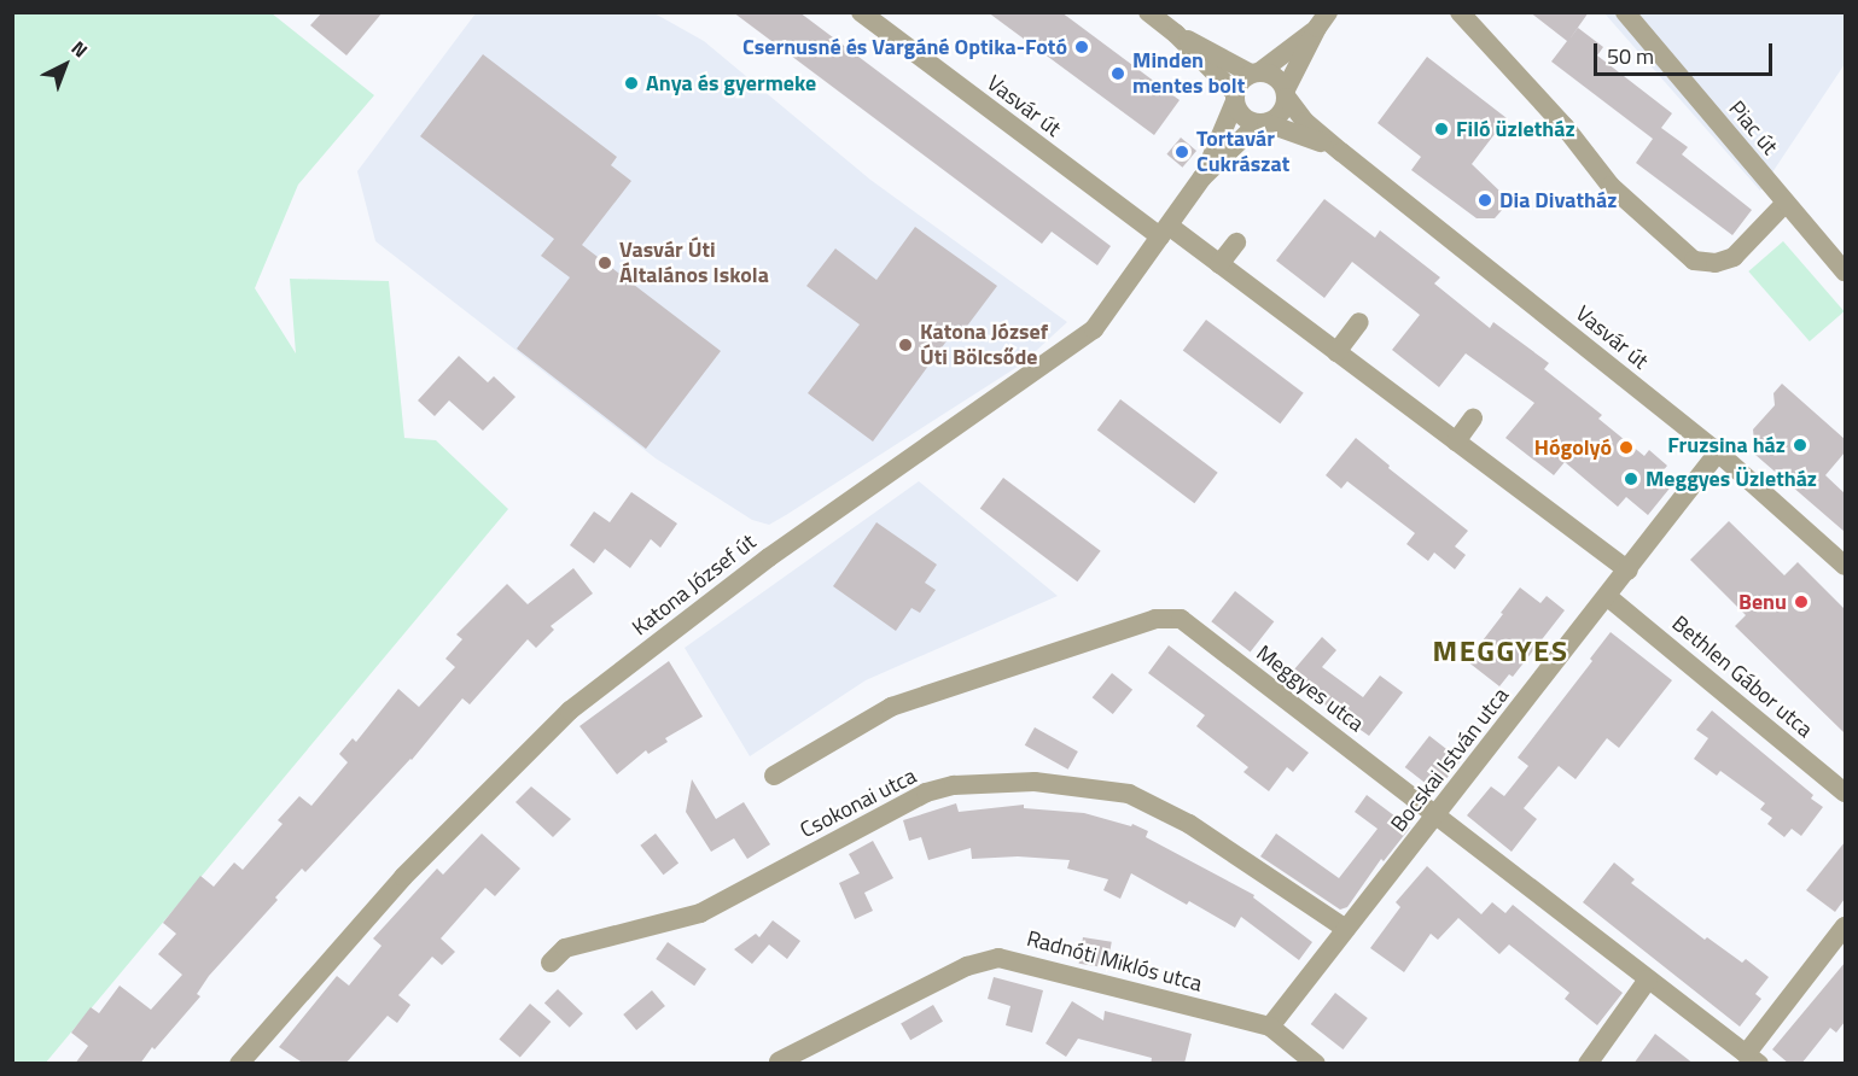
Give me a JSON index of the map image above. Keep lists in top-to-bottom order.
{
  "streets": {
    "street": [
      "Vasvár út",
      "Piac út",
      "Katona József út",
      "Bethlen Gábor utca",
      "Meggyes utca",
      "Bocskai István utca",
      "Csokonai utca",
      "Radnóti Miklós utca"
    ]
  },
  "crossings": [
    ["Vasvár út", "Katona József út"],
    ["Vasvár út", "Bocskai István utca"],
    ["Bethlen Gábor utca", "Bocskai István utca"],
    ["Meggyes utca", "Bocskai István utca"],
    ["Bocskai István utca", "Csokonai utca"],
    ["Bocskai István utca", "Radnóti Miklós utca"]
  ],
  "districts": ["MEGGYES"],
  "places": [
    "Csernusné és Vargáné Optika-Fotó",
    "Minden mentes bolt",
    "Anya és gyermeke",
    "Filó üzletház",
    "Tortavár Cukrászat",
    "Dia Divatház",
    "Vasvár Úti Általános Iskola",
    "Katona József Úti Bölcsőde",
    "Fruzsina ház",
    "Hógolyó",
    "Meggyes Üzletház",
    "Benu"
  ],
  "scale_bar": "50 m",
  "north": "top right"
}
